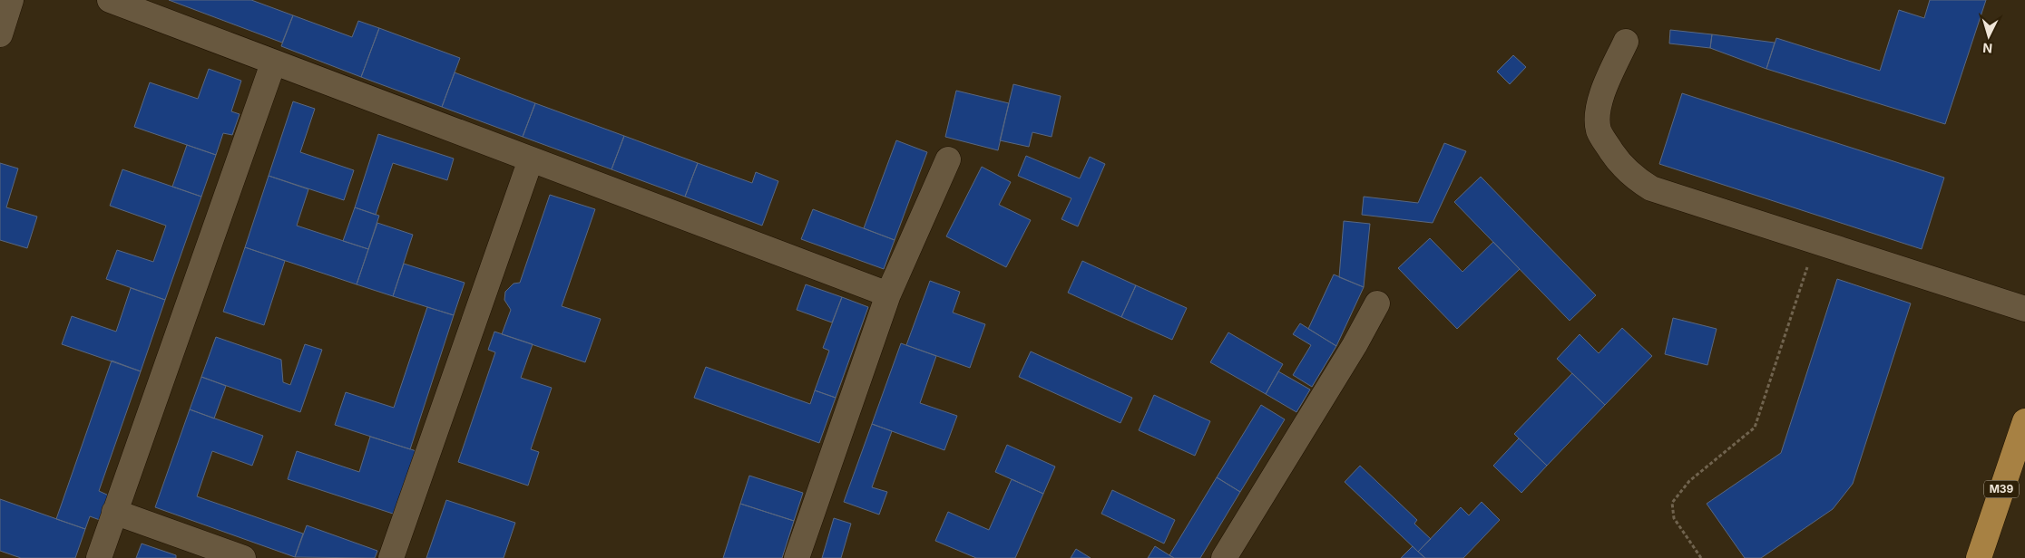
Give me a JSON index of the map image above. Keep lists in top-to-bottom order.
{
  "streets": {
    "highway": ["M39"]
  },
  "north": "bottom"
}
